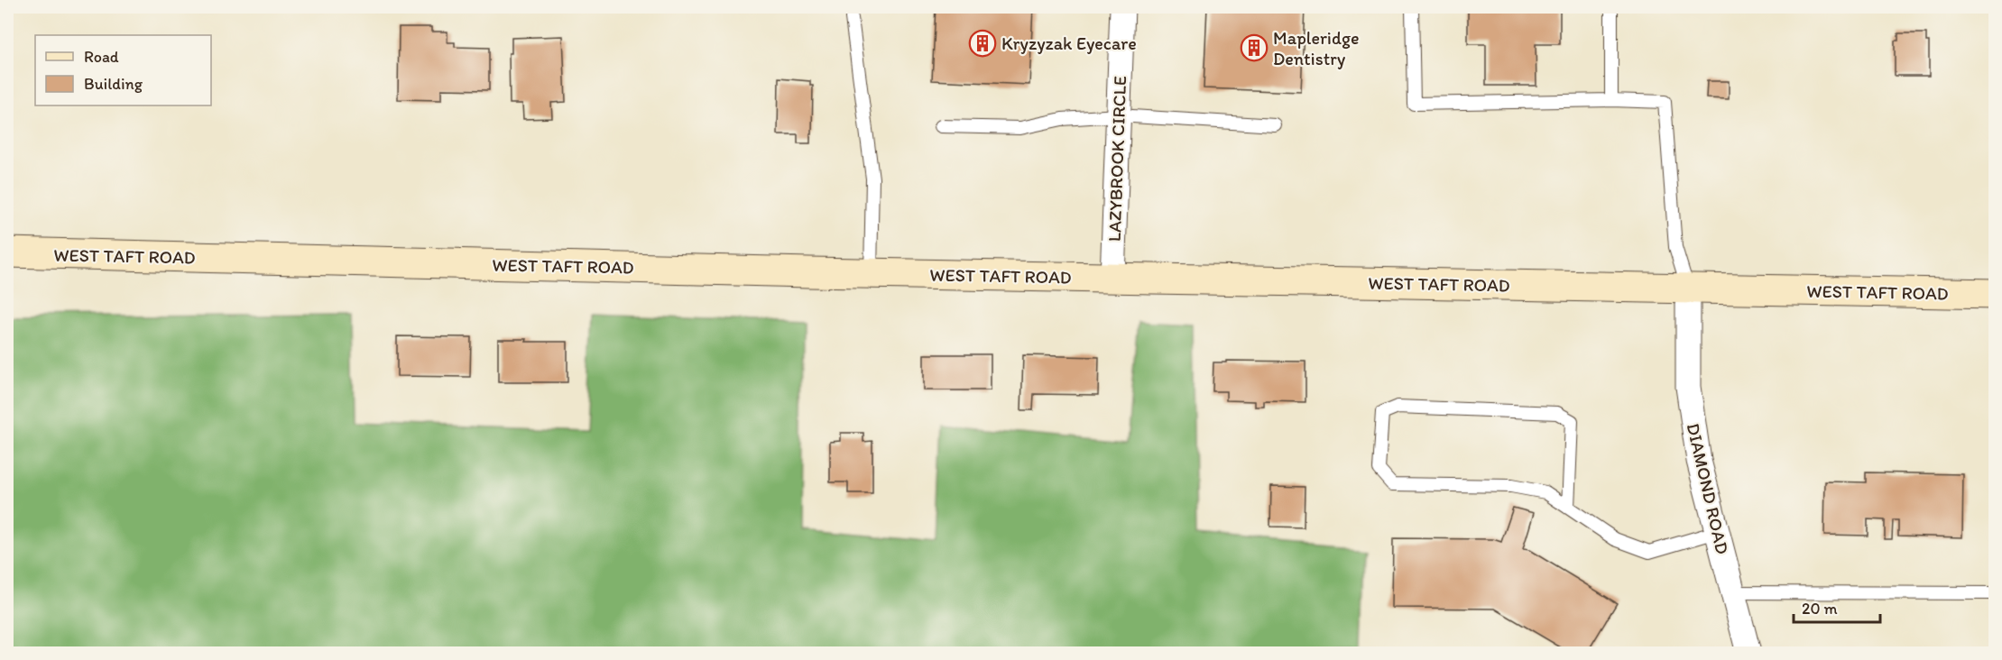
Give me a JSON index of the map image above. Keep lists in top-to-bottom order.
{
  "streets": {
    "main road": ["WEST TAFT ROAD"],
    "street": ["LAZYBROOK CIRCLE", "DIAMOND ROAD"]
  },
  "crossings": [
    ["LAZYBROOK CIRCLE", "WEST TAFT ROAD"],
    ["WEST TAFT ROAD", "DIAMOND ROAD"]
  ],
  "places": {
    "building": ["Kryzyzak Eyecare", "Mapleridge Dentistry"]
  },
  "legend": ["Road", "Building"],
  "scale_bar": "20 m"
}
